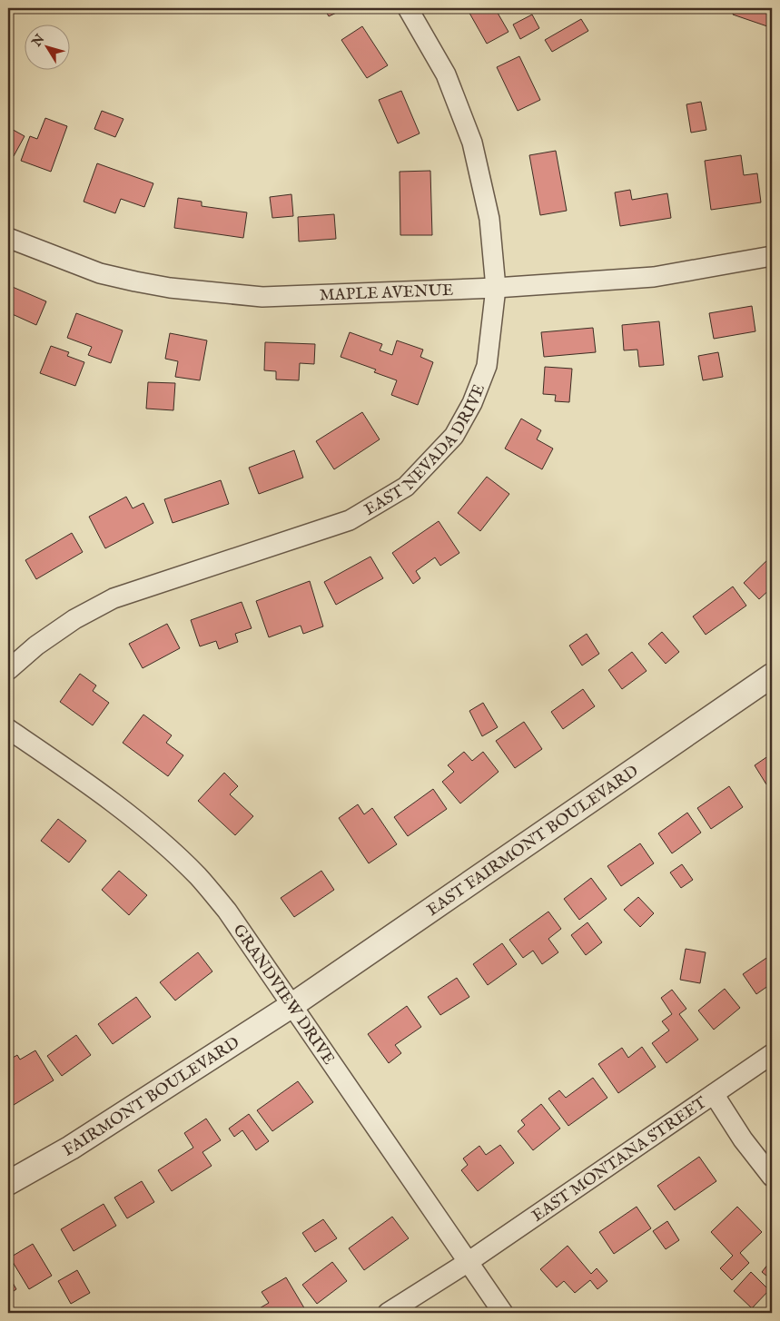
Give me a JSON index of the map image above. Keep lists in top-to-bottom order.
{
  "streets": {
    "street": [
      "MAPLE AVENUE",
      "EAST NEVADA DRIVE",
      "EAST FAIRMONT BOULEVARD",
      "GRANDVIEW DRIVE",
      "FAIRMONT BOULEVARD",
      "EAST MONTANA STREET"
    ]
  },
  "crossings": [
    ["MAPLE AVENUE", "EAST NEVADA DRIVE"],
    ["EAST FAIRMONT BOULEVARD", "GRANDVIEW DRIVE"],
    ["EAST FAIRMONT BOULEVARD", "FAIRMONT BOULEVARD"],
    ["GRANDVIEW DRIVE", "FAIRMONT BOULEVARD"],
    ["GRANDVIEW DRIVE", "EAST MONTANA STREET"]
  ],
  "north": "top left"
}
